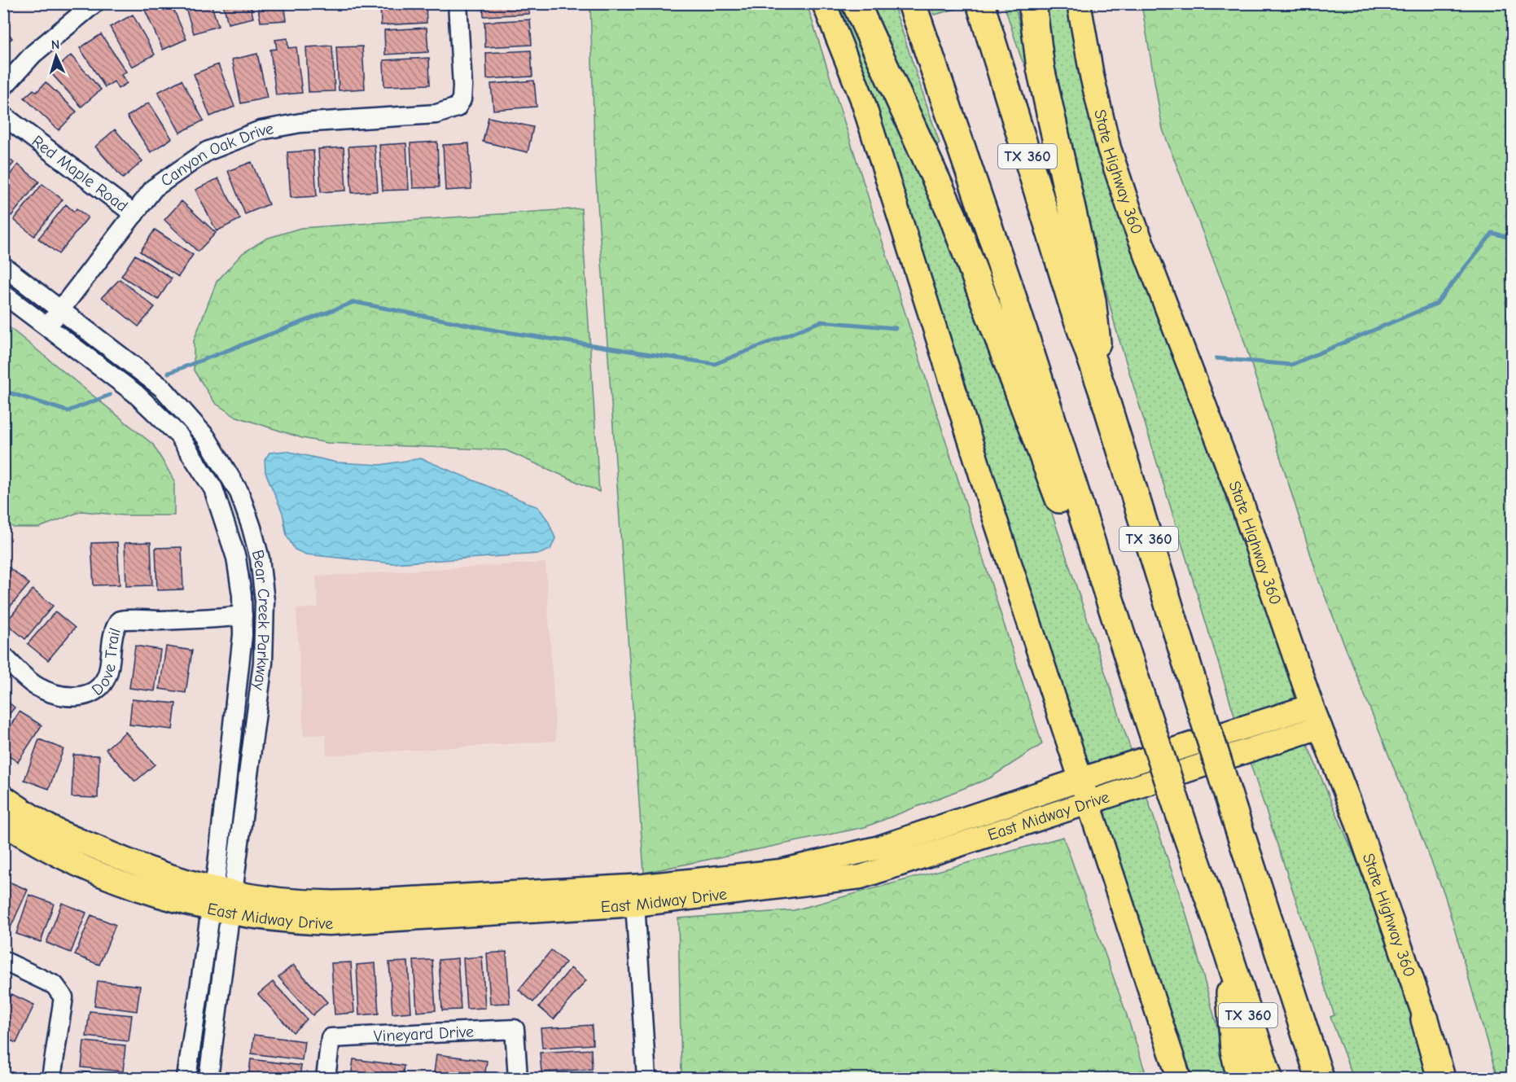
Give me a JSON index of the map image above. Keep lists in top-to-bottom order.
{
  "streets": {
    "highway": ["TX 360"],
    "main road": ["State Highway 360", "East Midway Drive"],
    "street": [
      "Canyon Oak Drive",
      "Red Maple Road",
      "Bear Creek Parkway",
      "Dove Trail",
      "Vineyard Drive"
    ]
  },
  "crossings": [
    ["Canyon Oak Drive", "Red Maple Road"],
    ["Canyon Oak Drive", "Bear Creek Parkway"],
    ["State Highway 360", "East Midway Drive"],
    ["Bear Creek Parkway", "Dove Trail"],
    ["Bear Creek Parkway", "East Midway Drive"]
  ],
  "north": "top"
}
